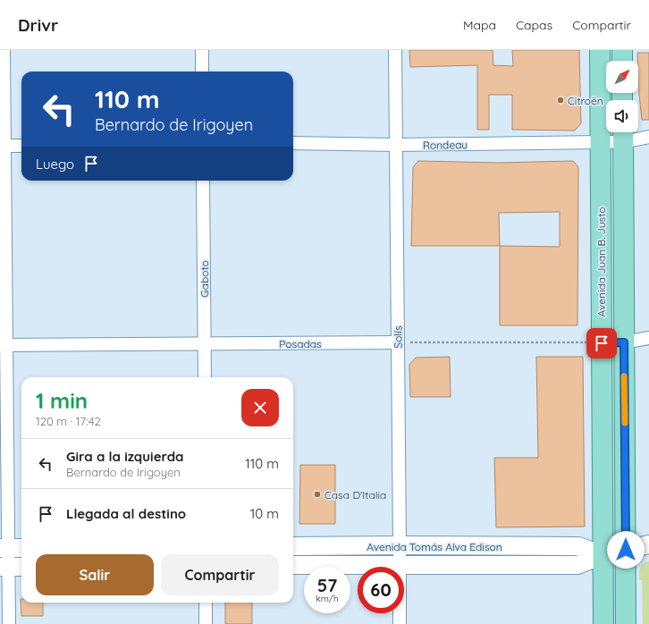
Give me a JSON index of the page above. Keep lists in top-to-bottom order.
{
  "streets": {
    "main road": ["Avenida Juan B. Justo", "Avenida Tomás Alva Edison"],
    "street": [
      "Rondeau",
      "Gaboto",
      "Solís",
      "Posadas"
    ]
  },
  "crossings": [
    ["Rondeau", "Avenida Juan B. Justo"],
    ["Rondeau", "Solís"],
    ["Avenida Juan B. Justo", "Avenida Tomás Alva Edison"],
    ["Gaboto", "Posadas"],
    ["Solís", "Posadas"],
    ["Solís", "Avenida Tomás Alva Edison"]
  ],
  "places": ["Citroën", "Casa D'Italia"],
  "north": "top right",
  "page": {
    "header": "Drivr",
    "nav": ["Mapa", "Capas", "Compartir"],
    "turn": ["110 m", "Bernardo de Irigoyen"],
    "then": "Luego",
    "heading": ["1 min", "120 m · 17:42"],
    "list": [
      {
        "name": "Gira a la izquierda",
        "note": "Bernardo de Irigoyen",
        "value": "110 m"
      },
      {
        "name": "Llegada al destino",
        "value": "10 m"
      }
    ],
    "buttons": ["Salir", "Compartir"],
    "speed": "57 km/h",
    "limit": "60"
  }
}
